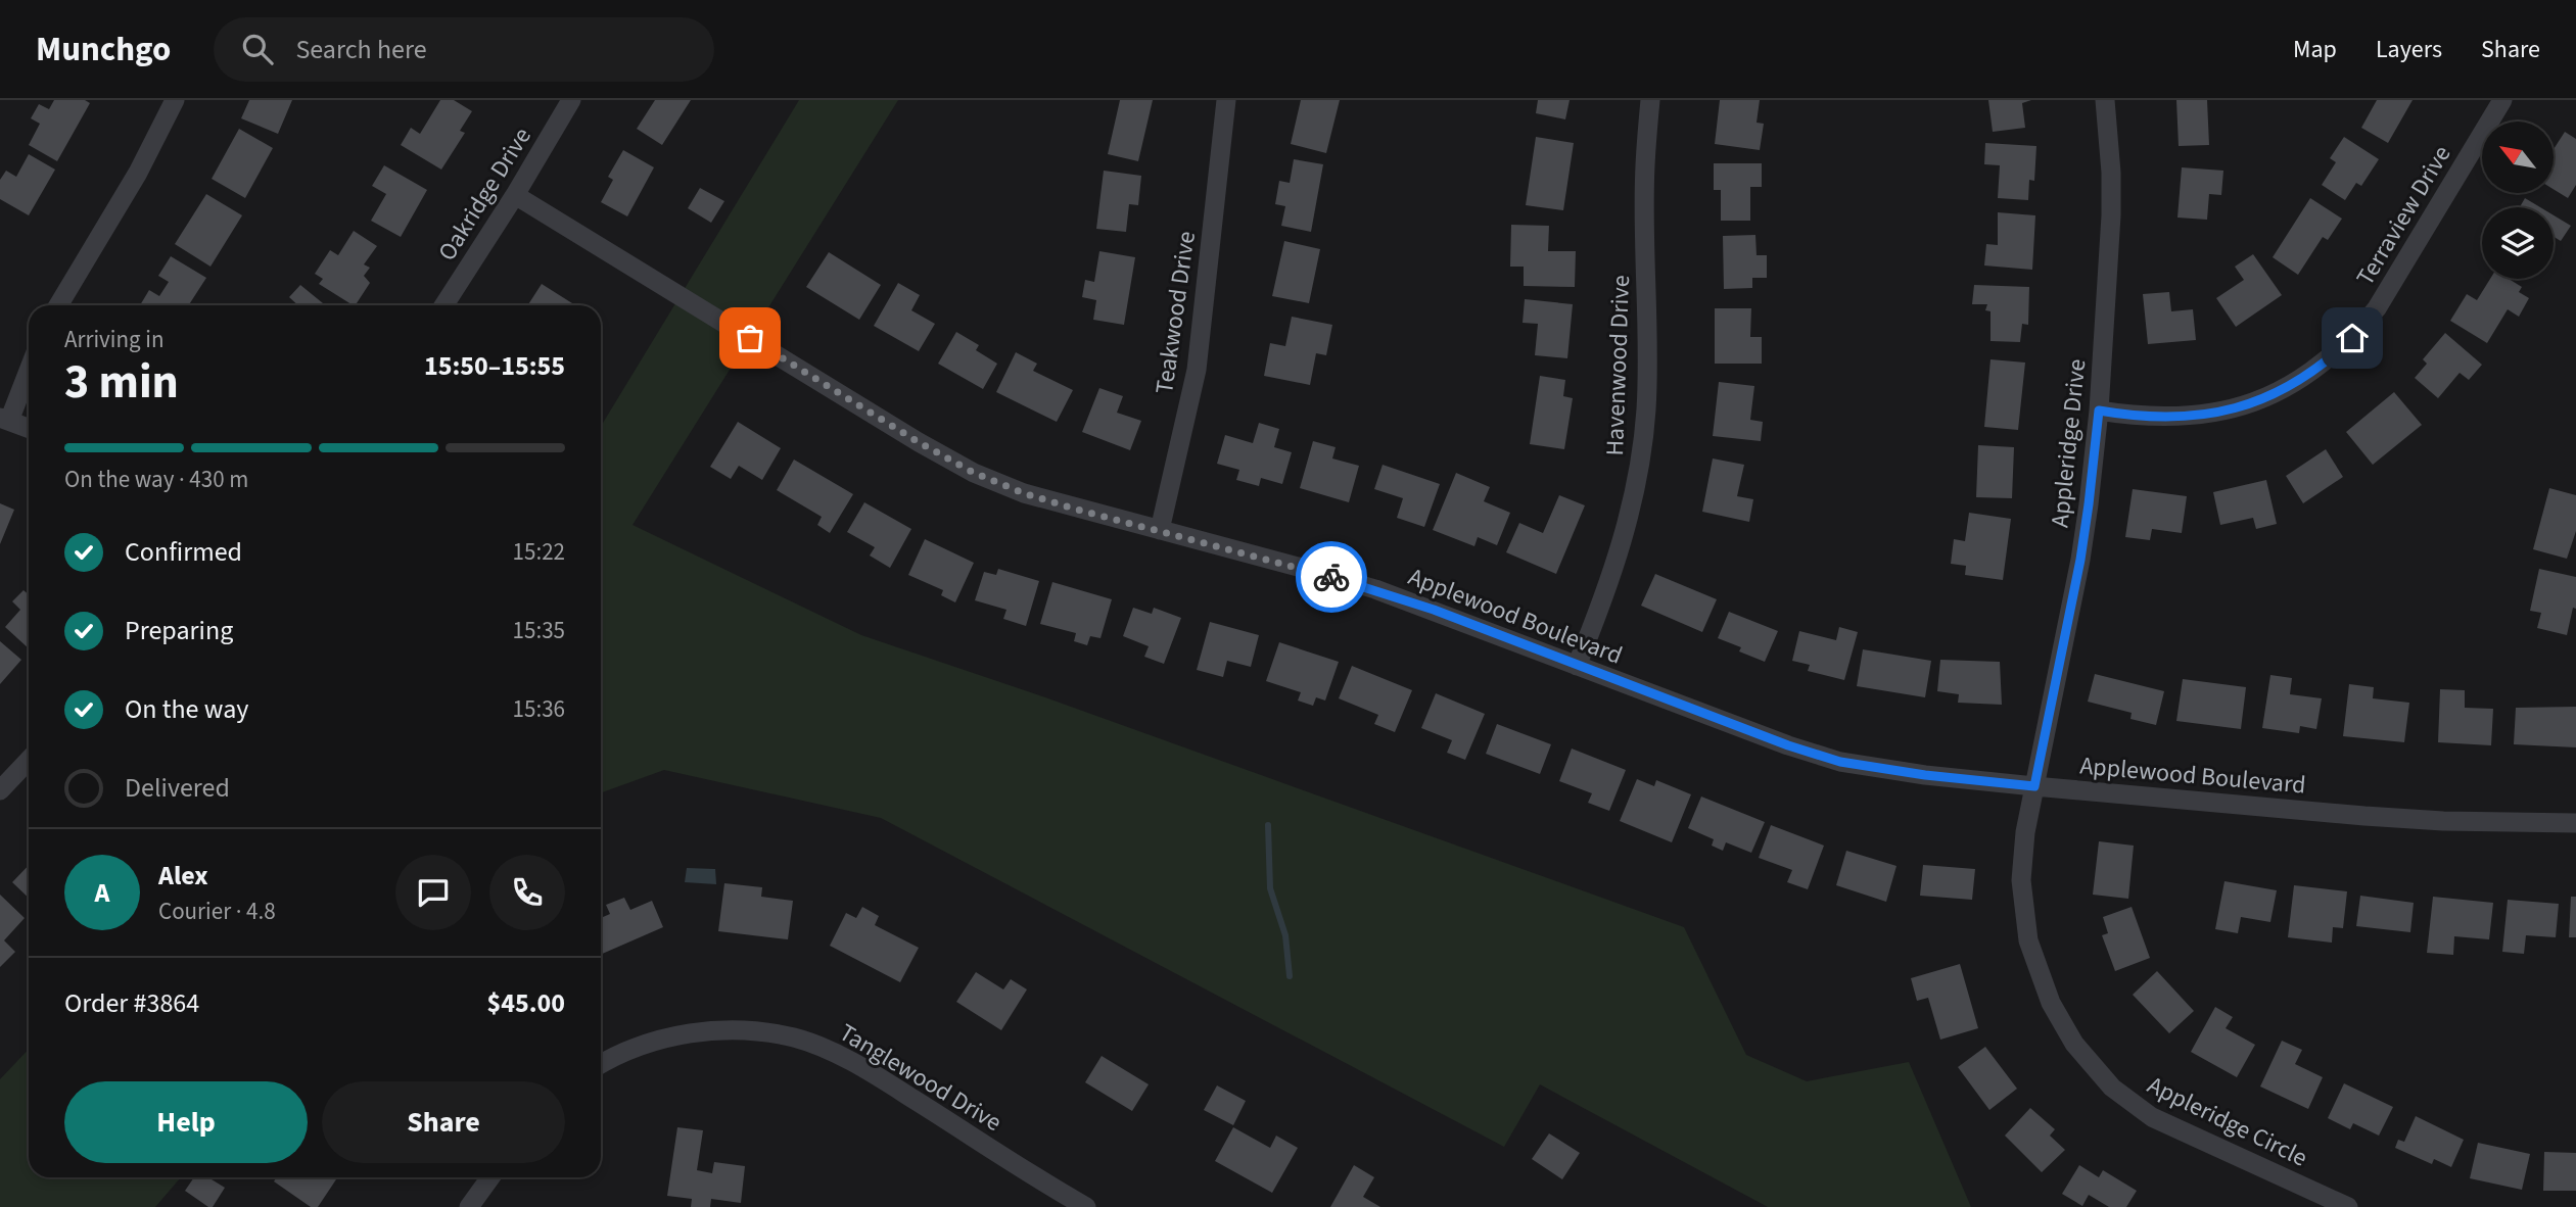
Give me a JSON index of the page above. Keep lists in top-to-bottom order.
{
  "streets": {
    "street": [
      "Oakridge Drive",
      "Terraview Drive",
      "Teakwood Drive",
      "Havenwood Drive",
      "Appleridge Drive",
      "Applewood Boulevard",
      "Tanglewood Drive",
      "Appleridge Circle"
    ]
  },
  "crossings": [
    ["Oakridge Drive", "Applewood Boulevard"],
    ["Terraview Drive", "Appleridge Drive"],
    ["Teakwood Drive", "Applewood Boulevard"],
    ["Havenwood Drive", "Applewood Boulevard"],
    ["Appleridge Drive", "Applewood Boulevard"],
    ["Appleridge Drive", "Appleridge Circle"],
    ["Applewood Boulevard", "Appleridge Circle"]
  ],
  "north": "top left",
  "page": {
    "header": "Munchgo",
    "search": "Search here",
    "nav": ["Map", "Layers", "Share"],
    "heading": ["3 min", "Arriving in", "15:50–15:55"],
    "panel": [
      "Alex",
      "Courier · 4.8",
      "Order #3864",
      "$45.00"
    ],
    "bar": "On the way · 430 m",
    "list": [
      ["Confirmed", "15:22"],
      ["Preparing", "15:35"],
      ["On the way", "15:36"],
      "Delivered"
    ],
    "round": "A",
    "buttons": ["Help", "Share"]
  }
}
